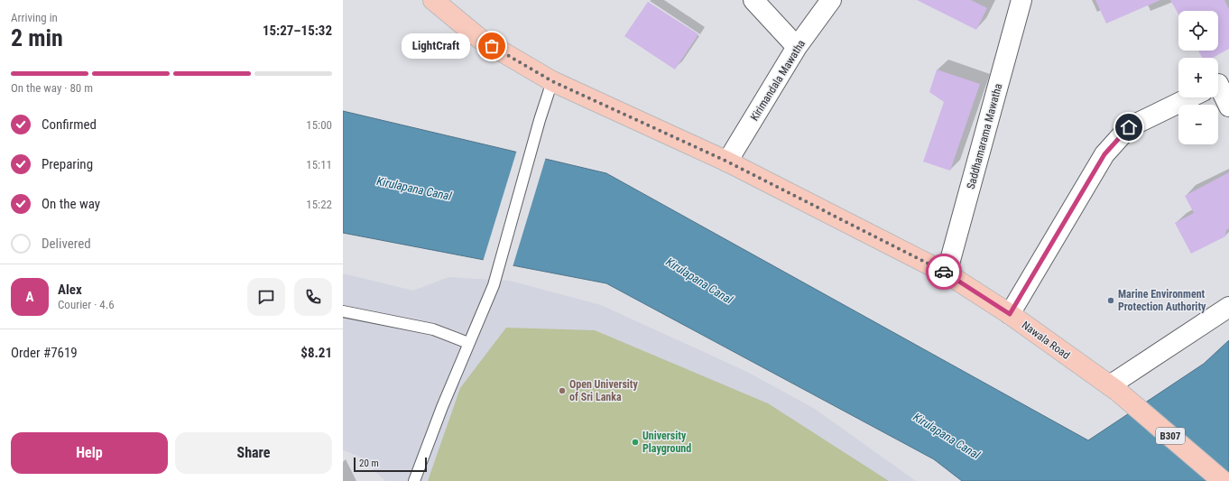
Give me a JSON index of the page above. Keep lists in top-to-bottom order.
{
  "streets": {
    "main road": ["Nawala Road", "B307"],
    "street": ["Kirimandala Mawatha", "Saddhamarama Mawatha"]
  },
  "crossings": [
    ["Kirimandala Mawatha", "Nawala Road"],
    ["Saddhamarama Mawatha", "Nawala Road"]
  ],
  "water": ["Kirulapana Canal"],
  "places": [
    "LightCraft",
    "Marine Environment Protection Authority",
    "Open University of Sri Lanka",
    "University Playground"
  ],
  "scale_bar": "20 m",
  "page": {
    "heading": ["2 min", "Arriving in", "15:27–15:32"],
    "panel": [
      "Alex",
      "Courier · 4.6",
      "Order #7619",
      "$8.21"
    ],
    "map_buttons": ["+", "−"],
    "bubble": "LightCraft",
    "bar": "On the way · 80 m",
    "list": [
      ["Confirmed", "15:00"],
      ["Preparing", "15:11"],
      ["On the way", "15:22"],
      "Delivered"
    ],
    "round": "A",
    "buttons": ["Help", "Share"],
    "scale": "20 m"
  }
}
